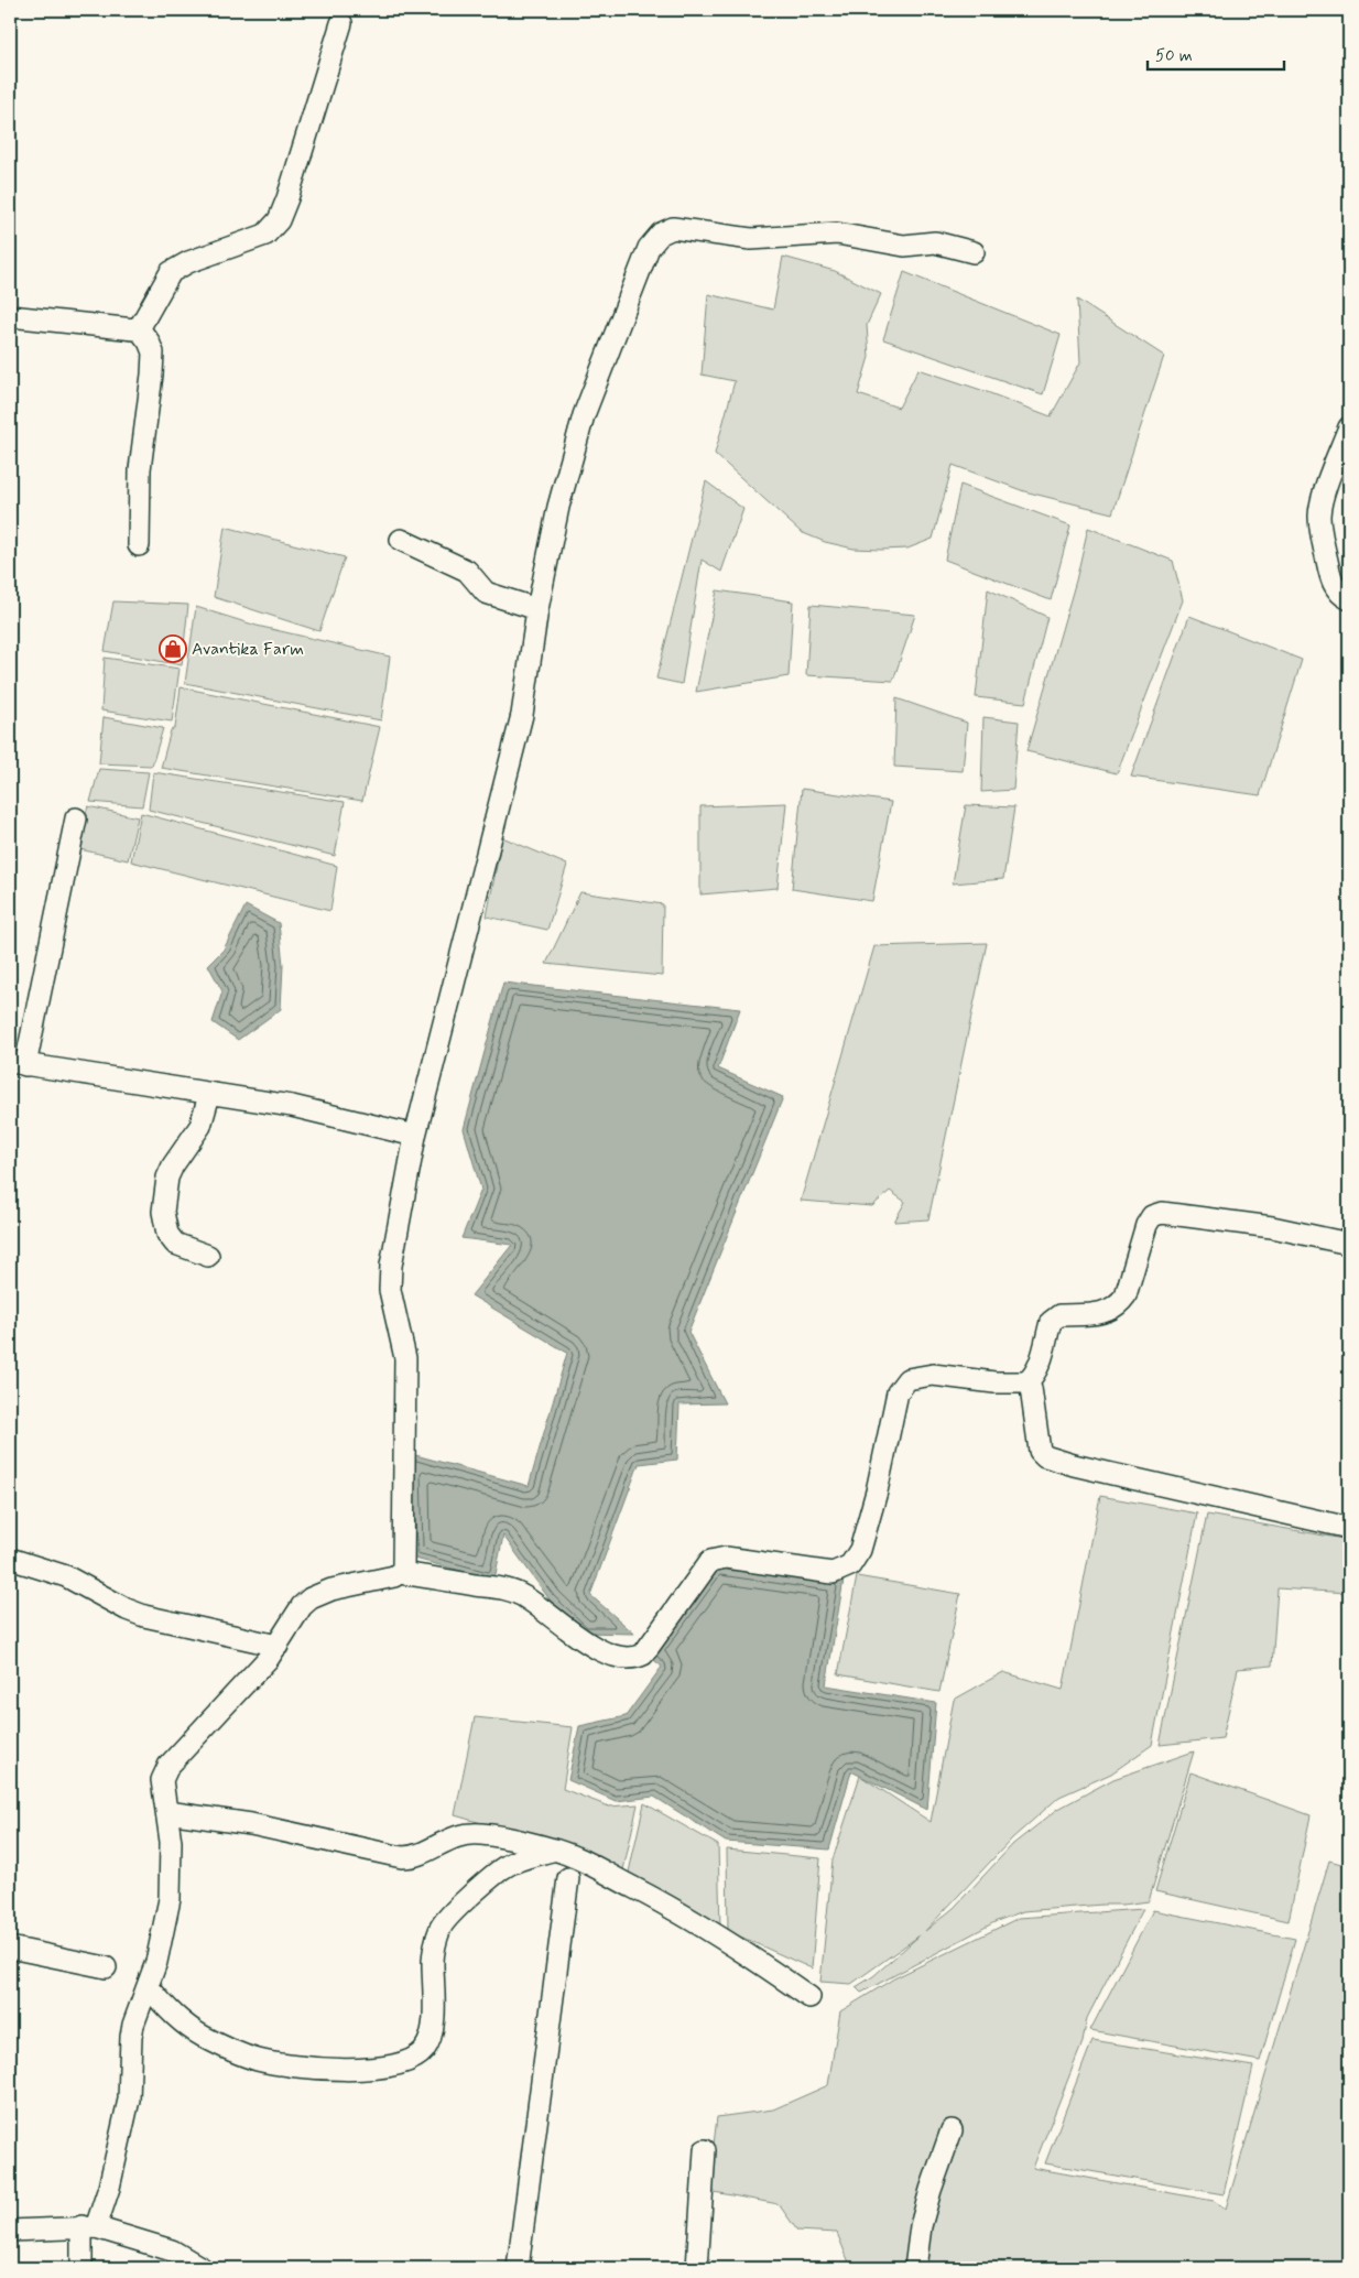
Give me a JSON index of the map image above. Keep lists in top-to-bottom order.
{
  "places": {
    "shop": ["Avantika Farm"]
  },
  "scale_bar": "50 m"
}
